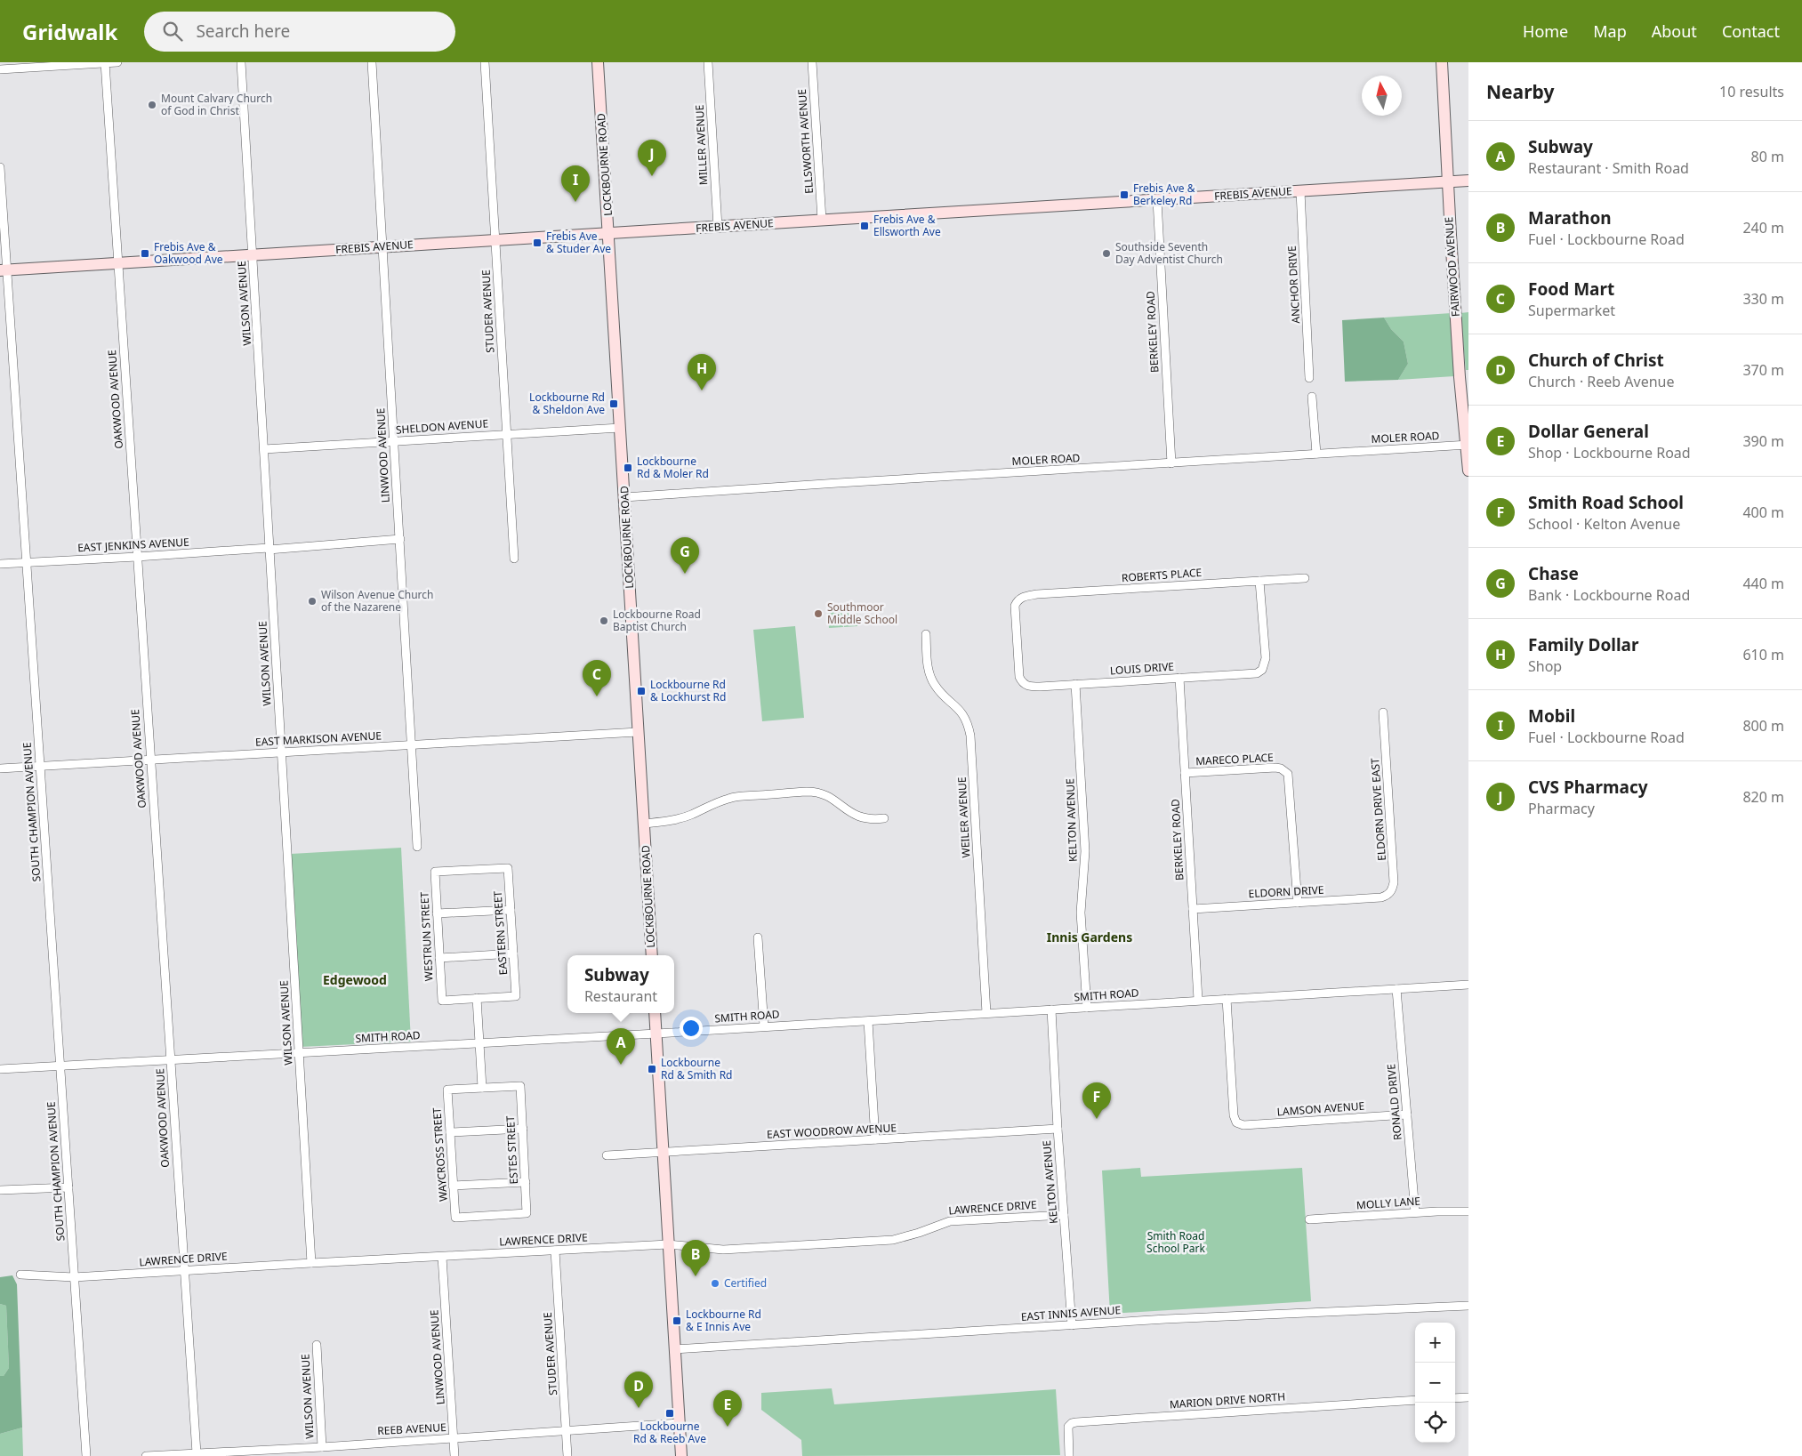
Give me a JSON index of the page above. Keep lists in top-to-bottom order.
{
  "streets": {
    "main road": ["LOCKBOURNE ROAD", "FREBIS AVENUE", "FAIRWOOD AVENUE"],
    "street": [
      "ELLSWORTH AVENUE",
      "MILLER AVENUE",
      "ANCHOR DRIVE",
      "WILSON AVENUE",
      "STUDER AVENUE",
      "BERKELEY ROAD",
      "OAKWOOD AVENUE",
      "SHELDON AVENUE",
      "MOLER ROAD",
      "LINWOOD AVENUE",
      "EAST JENKINS AVENUE",
      "ROBERTS PLACE",
      "LOUIS DRIVE",
      "EAST MARKISON AVENUE",
      "MARECO PLACE",
      "ELDORN DRIVE EAST",
      "SOUTH CHAMPION AVENUE",
      "WEILER AVENUE",
      "KELTON AVENUE",
      "ELDORN DRIVE",
      "EASTERN STREET",
      "WESTRUN STREET",
      "SMITH ROAD",
      "RONALD DRIVE",
      "LAMSON AVENUE",
      "EAST WOODROW AVENUE",
      "ESTES STREET",
      "WAYCROSS STREET",
      "MOLLY LANE",
      "LAWRENCE DRIVE",
      "EAST INNIS AVENUE",
      "MARION DRIVE NORTH",
      "REEB AVENUE"
    ]
  },
  "crossings": [
    ["ELLSWORTH AVENUE", "FREBIS AVENUE"],
    ["MILLER AVENUE", "FREBIS AVENUE"],
    ["LOCKBOURNE ROAD", "FREBIS AVENUE"],
    ["LOCKBOURNE ROAD", "SHELDON AVENUE"],
    ["LOCKBOURNE ROAD", "MOLER ROAD"],
    ["LOCKBOURNE ROAD", "EAST MARKISON AVENUE"],
    ["FREBIS AVENUE", "FAIRWOOD AVENUE"],
    ["FREBIS AVENUE", "ANCHOR DRIVE"],
    ["FREBIS AVENUE", "WILSON AVENUE"],
    ["FREBIS AVENUE", "STUDER AVENUE"],
    ["FREBIS AVENUE", "BERKELEY ROAD"],
    ["FREBIS AVENUE", "OAKWOOD AVENUE"],
    ["FREBIS AVENUE", "LINWOOD AVENUE"],
    ["FREBIS AVENUE", "SOUTH CHAMPION AVENUE"],
    ["FAIRWOOD AVENUE", "MOLER ROAD"],
    ["WILSON AVENUE", "SHELDON AVENUE"],
    ["WILSON AVENUE", "EAST JENKINS AVENUE"],
    ["WILSON AVENUE", "EAST MARKISON AVENUE"],
    ["WILSON AVENUE", "SMITH ROAD"],
    ["WILSON AVENUE", "LAWRENCE DRIVE"],
    ["WILSON AVENUE", "REEB AVENUE"],
    ["STUDER AVENUE", "SHELDON AVENUE"],
    ["STUDER AVENUE", "LAWRENCE DRIVE"],
    ["STUDER AVENUE", "REEB AVENUE"],
    ["BERKELEY ROAD", "MOLER ROAD"],
    ["BERKELEY ROAD", "LOUIS DRIVE"],
    ["BERKELEY ROAD", "MARECO PLACE"],
    ["BERKELEY ROAD", "ELDORN DRIVE"],
    ["BERKELEY ROAD", "SMITH ROAD"],
    ["OAKWOOD AVENUE", "EAST JENKINS AVENUE"],
    ["OAKWOOD AVENUE", "EAST MARKISON AVENUE"],
    ["OAKWOOD AVENUE", "SMITH ROAD"],
    ["OAKWOOD AVENUE", "LAWRENCE DRIVE"],
    ["OAKWOOD AVENUE", "REEB AVENUE"],
    ["SHELDON AVENUE", "LINWOOD AVENUE"],
    ["LINWOOD AVENUE", "EAST JENKINS AVENUE"],
    ["LINWOOD AVENUE", "EAST MARKISON AVENUE"],
    ["LINWOOD AVENUE", "LAWRENCE DRIVE"],
    ["LINWOOD AVENUE", "REEB AVENUE"],
    ["EAST JENKINS AVENUE", "SOUTH CHAMPION AVENUE"],
    ["ROBERTS PLACE", "LOUIS DRIVE"],
    ["LOUIS DRIVE", "KELTON AVENUE"],
    ["EAST MARKISON AVENUE", "SOUTH CHAMPION AVENUE"],
    ["MARECO PLACE", "ELDORN DRIVE"],
    ["ELDORN DRIVE EAST", "ELDORN DRIVE"],
    ["SOUTH CHAMPION AVENUE", "SMITH ROAD"],
    ["SOUTH CHAMPION AVENUE", "LAWRENCE DRIVE"],
    ["WEILER AVENUE", "SMITH ROAD"],
    ["KELTON AVENUE", "SMITH ROAD"],
    ["KELTON AVENUE", "EAST WOODROW AVENUE"],
    ["KELTON AVENUE", "LAWRENCE DRIVE"],
    ["KELTON AVENUE", "EAST INNIS AVENUE"],
    ["EASTERN STREET", "WESTRUN STREET"],
    ["SMITH ROAD", "RONALD DRIVE"],
    ["SMITH ROAD", "LAMSON AVENUE"],
    ["RONALD DRIVE", "LAMSON AVENUE"],
    ["RONALD DRIVE", "MOLLY LANE"],
    ["ESTES STREET", "WAYCROSS STREET"]
  ],
  "districts": ["Innis Gardens", "Edgewood"],
  "parks": ["Smith Road School Park"],
  "places": {
    "other": [
      "Mount Calvary Church of God in Christ",
      "Southside Seventh Day Adventist Church",
      "Wilson Avenue Church of the Nazarene",
      "Southmoor Middle School",
      "Lockbourne Road Baptist Church",
      "Certified"
    ],
    "transit": [
      "Frebis Ave & Berkeley Rd",
      "Frebis Ave & Ellsworth Ave",
      "Frebis Ave & Studer Ave",
      "Frebis Ave & Oakwood Ave",
      "Lockbourne Rd & Sheldon Ave",
      "Lockbourne Rd & Moler Rd",
      "Lockbourne Rd & Lockhurst Rd",
      "Lockbourne Rd & Smith Rd",
      "Lockbourne Rd & E Innis Ave",
      "Lockbourne Rd & Reeb Ave"
    ]
  },
  "north": "top",
  "page": {
    "header": "Gridwalk",
    "search": "Search here",
    "nav": [
      "Home",
      "Map",
      "About",
      "Contact"
    ],
    "heading": ["Nearby", "10 results"],
    "list": [
      {
        "mark": "A",
        "name": "Subway",
        "note": "Restaurant · Smith Road",
        "value": "80 m"
      },
      {
        "mark": "B",
        "name": "Marathon",
        "note": "Fuel · Lockbourne Road",
        "value": "240 m"
      },
      {
        "mark": "C",
        "name": "Food Mart",
        "note": "Supermarket",
        "value": "330 m"
      },
      {
        "mark": "D",
        "name": "Church of Christ",
        "note": "Church · Reeb Avenue",
        "value": "370 m"
      },
      {
        "mark": "E",
        "name": "Dollar General",
        "note": "Shop · Lockbourne Road",
        "value": "390 m"
      },
      {
        "mark": "F",
        "name": "Smith Road School",
        "note": "School · Kelton Avenue",
        "value": "400 m"
      },
      {
        "mark": "G",
        "name": "Chase",
        "note": "Bank · Lockbourne Road",
        "value": "440 m"
      },
      {
        "mark": "H",
        "name": "Family Dollar",
        "note": "Shop",
        "value": "610 m"
      },
      {
        "mark": "I",
        "name": "Mobil",
        "note": "Fuel · Lockbourne Road",
        "value": "800 m"
      },
      {
        "mark": "J",
        "name": "CVS Pharmacy",
        "note": "Pharmacy",
        "value": "820 m"
      }
    ],
    "pins": [
      "J",
      "I",
      "H",
      "G",
      "C",
      "A",
      "F",
      "B",
      "D",
      "E"
    ],
    "popup": ["Subway", "Restaurant"],
    "map_buttons": ["+", "−"]
  }
}
